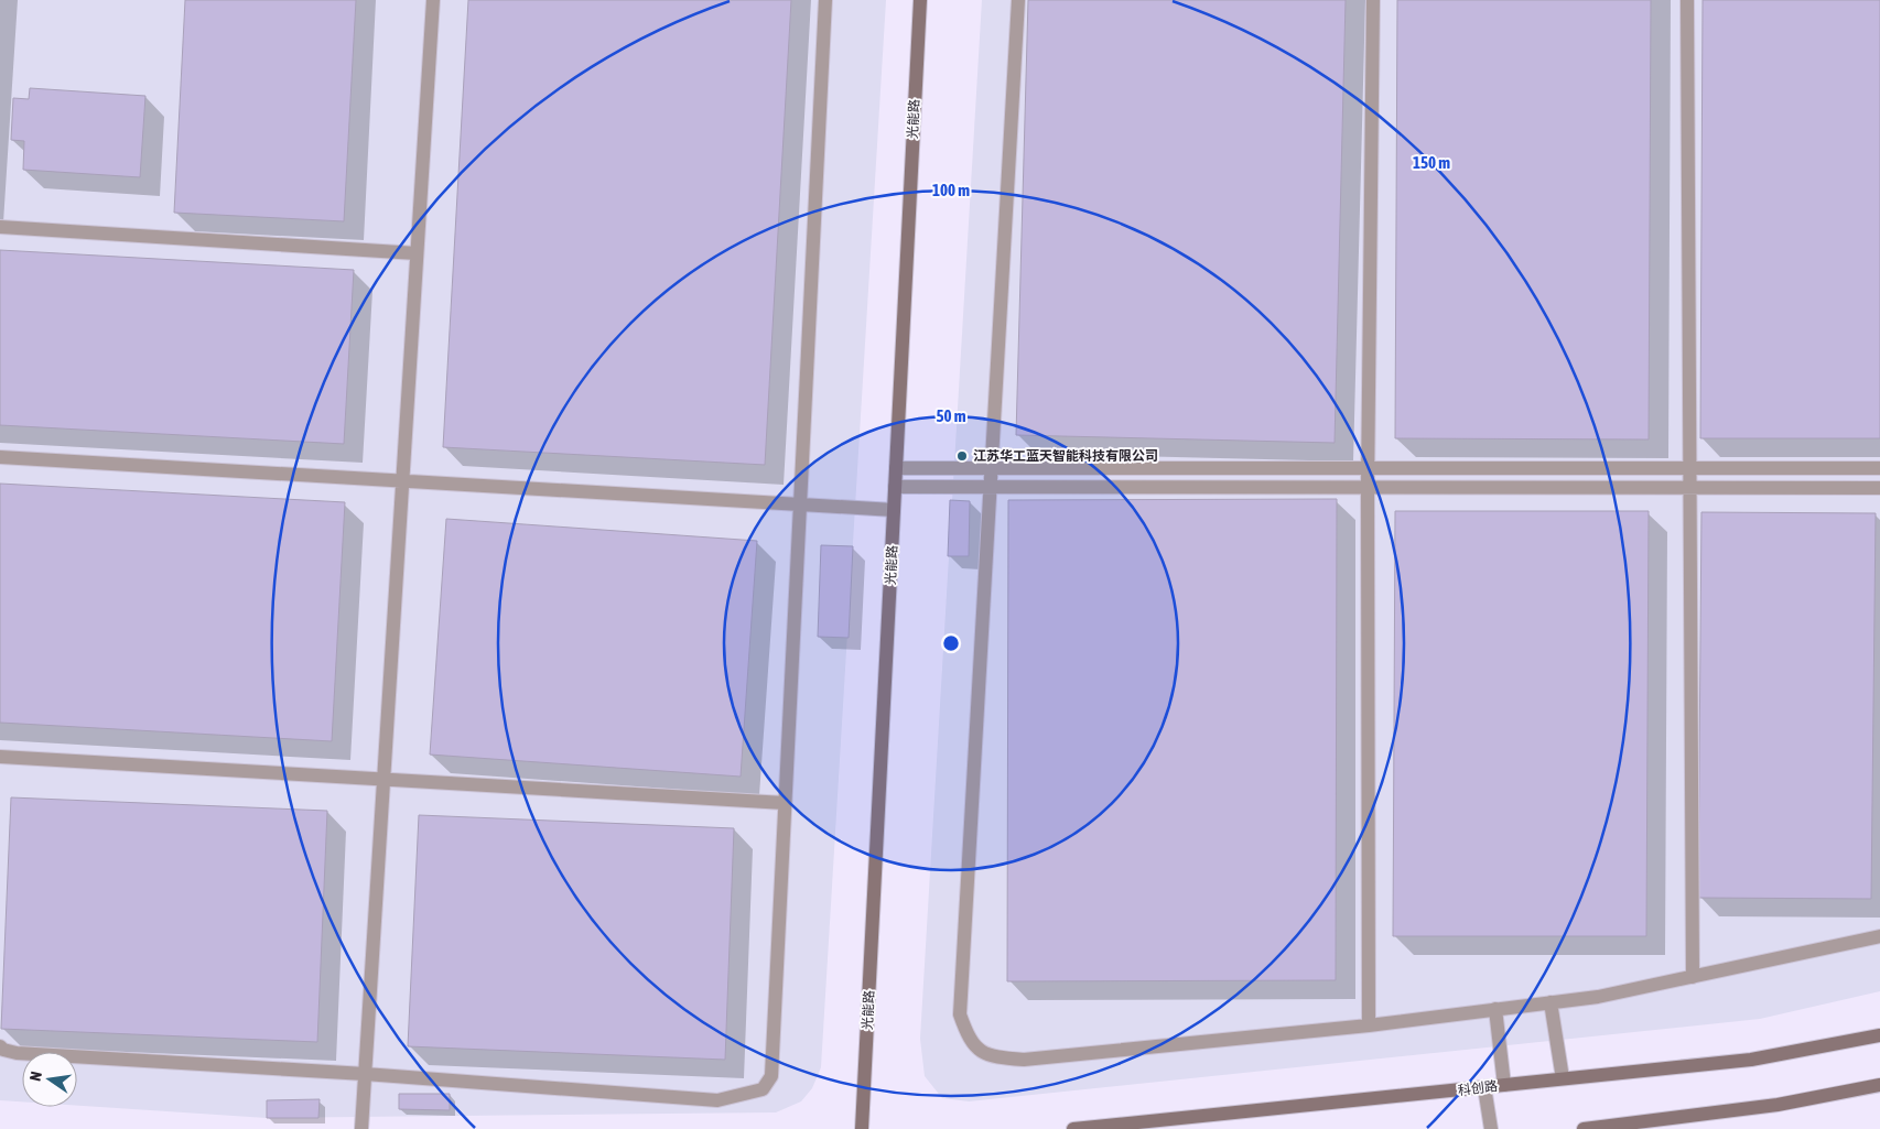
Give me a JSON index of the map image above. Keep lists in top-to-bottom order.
{
  "streets": {
    "street": ["光能路", "科创路"]
  },
  "places": ["江苏华工蓝天智能科技有限公司"],
  "north": "left",
  "rings": ["150 m", "100 m", "50 m"]
}
